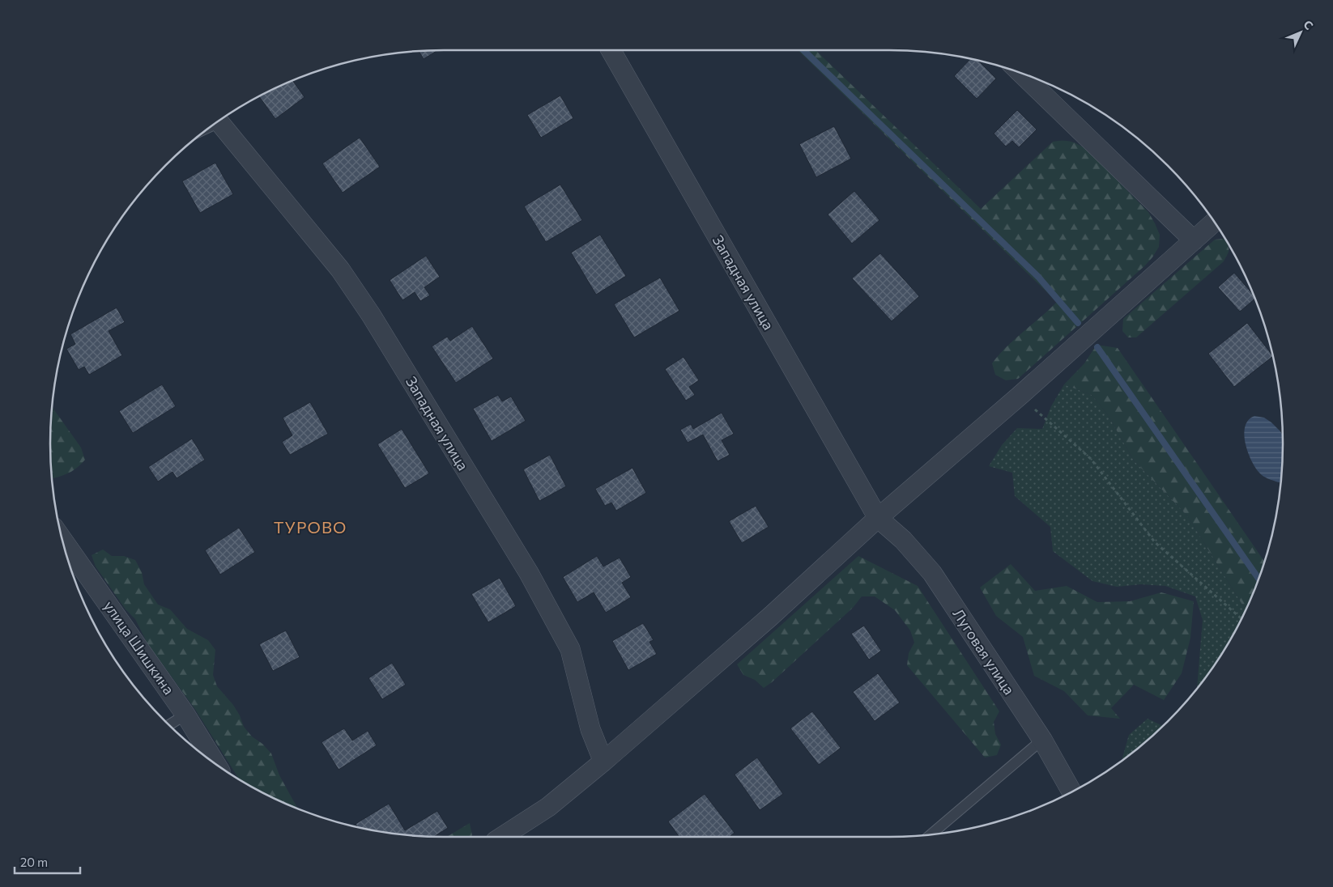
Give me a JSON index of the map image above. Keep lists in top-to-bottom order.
{
  "streets": {
    "street": ["Западная улица", "улица Шишкина", "Луговая улица"]
  },
  "crossings": [
    ["Западная улица", "Луговая улица"]
  ],
  "districts": ["ТУРОВО"],
  "scale_bar": "20 m",
  "north": "top right"
}
